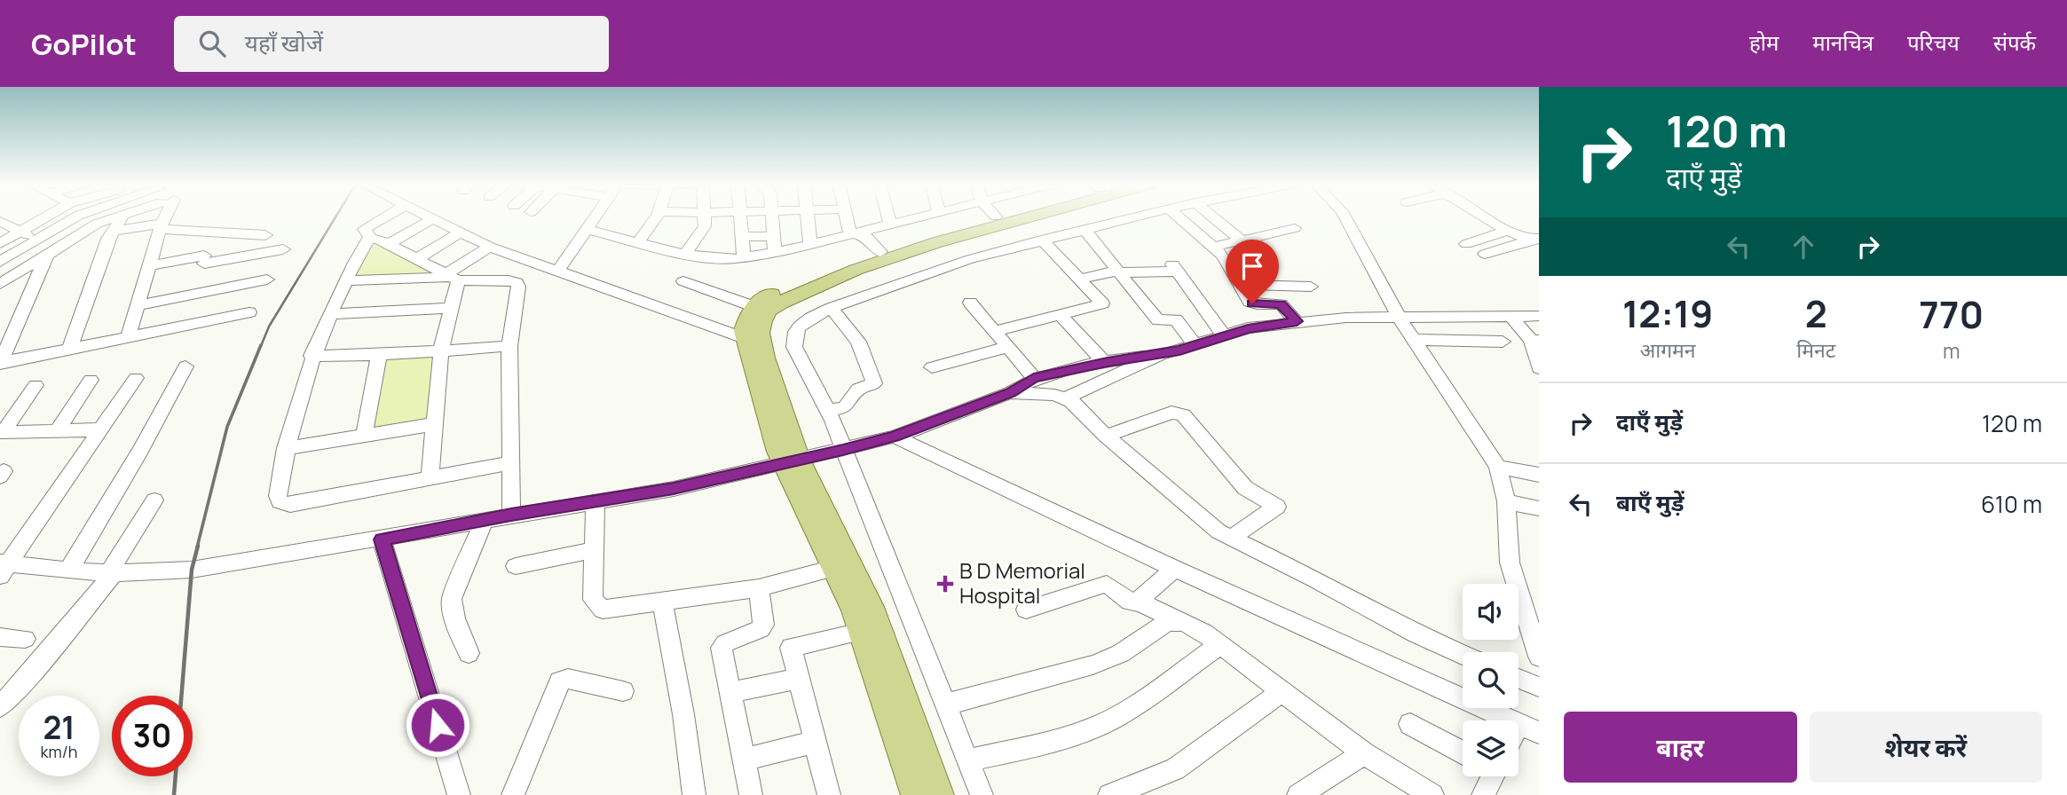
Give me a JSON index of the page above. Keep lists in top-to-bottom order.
{
  "places": {
    "health": ["B D Memorial Hospital"]
  },
  "page": {
    "header": "GoPilot",
    "search": "यहाँ खोजें",
    "nav": [
      "होम",
      "मानचित्र",
      "परिचय",
      "संपर्क"
    ],
    "turn": ["120 m", "दाएँ मुड़ें"],
    "eta": [
      "12:19",
      "आगमन",
      "2",
      "मिनट",
      "770",
      "m"
    ],
    "list": [
      {
        "name": "दाएँ मुड़ें",
        "value": "120 m"
      },
      {
        "name": "बाएँ मुड़ें",
        "value": "610 m"
      }
    ],
    "speed": "21 km/h",
    "limit": "30",
    "buttons": ["बाहर", "शेयर करें"]
  }
}
